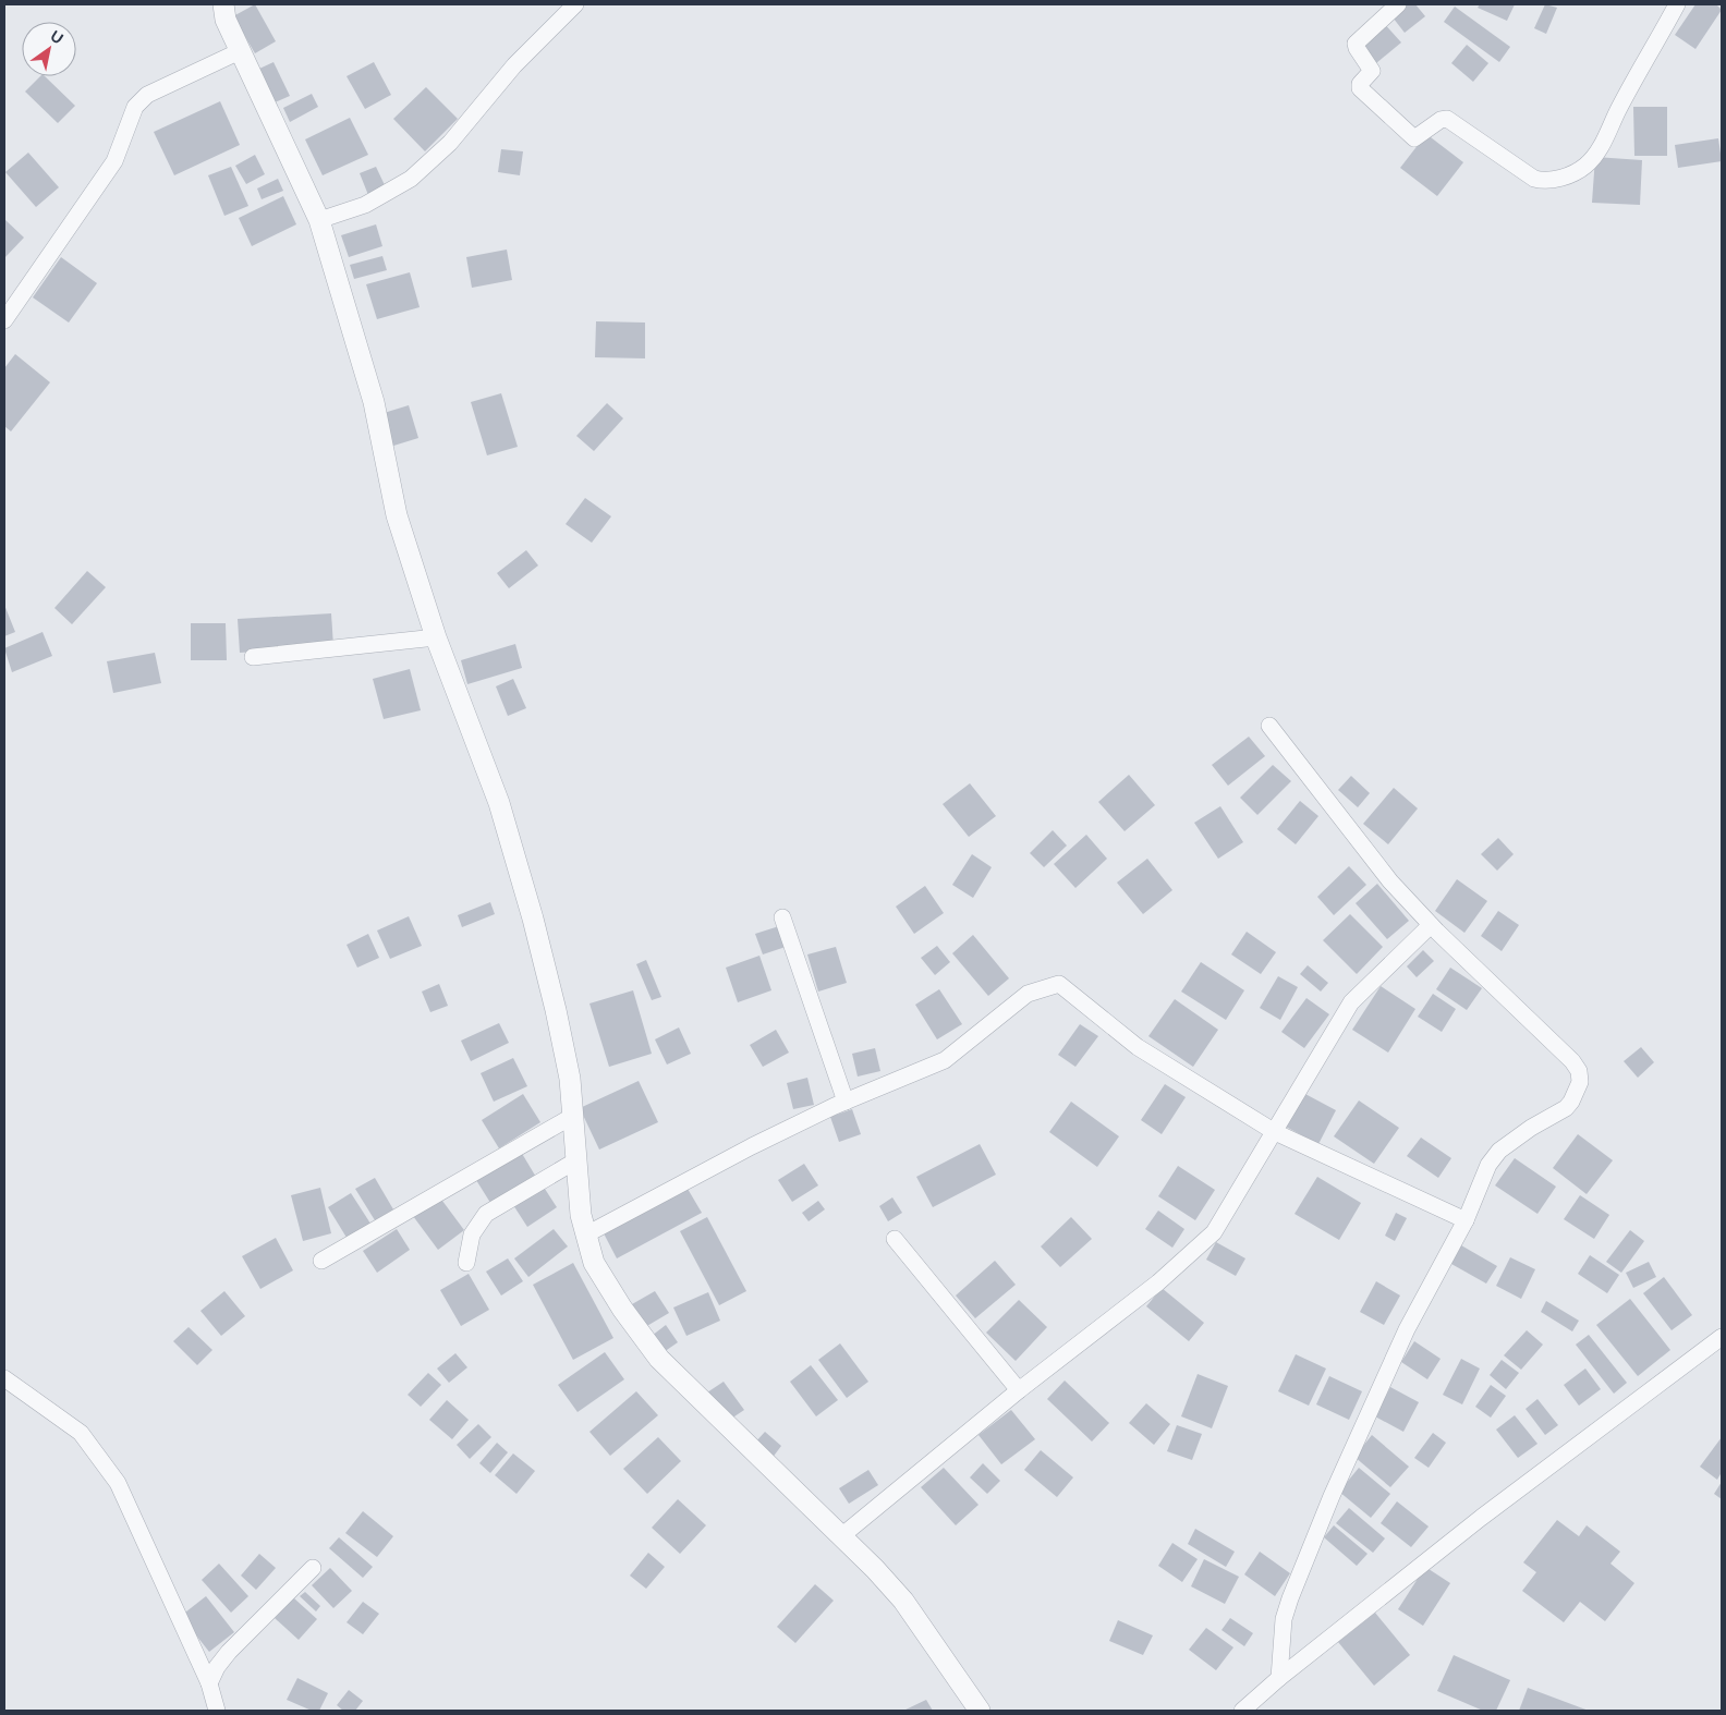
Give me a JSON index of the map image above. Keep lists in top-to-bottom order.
{
  "north": "top right"
}
